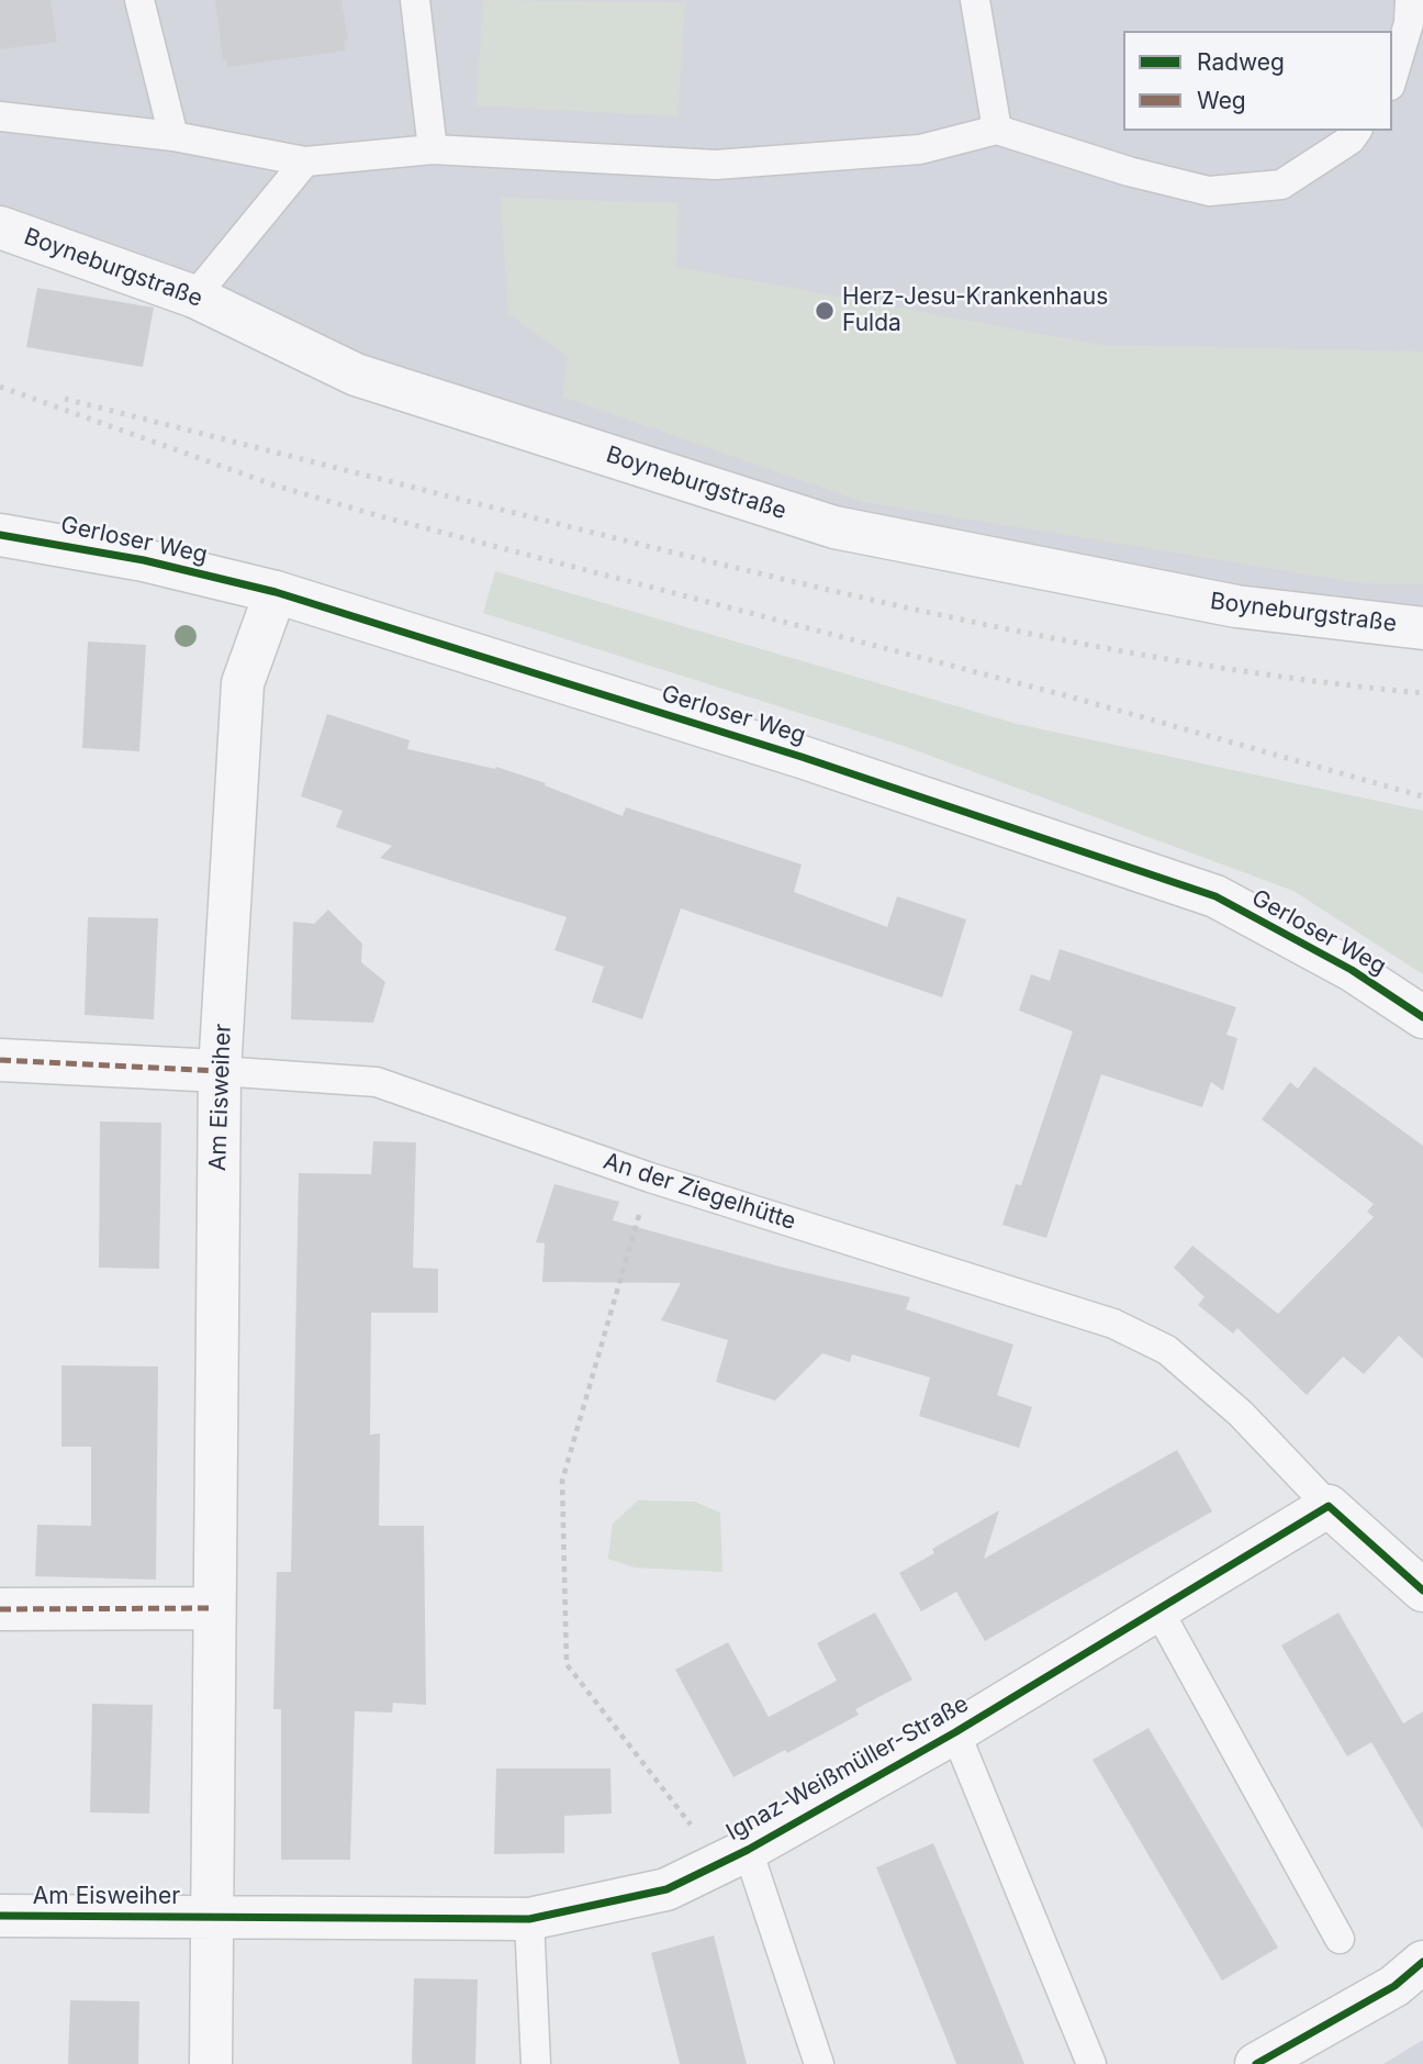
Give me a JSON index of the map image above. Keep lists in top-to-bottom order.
{
  "streets": {
    "street": [
      "Boyneburgstraße",
      "Gerloser Weg",
      "Am Eisweiher",
      "An der Ziegelhütte",
      "Ignaz-Weißmüller-Straße"
    ]
  },
  "crossings": [
    ["Gerloser Weg", "Am Eisweiher"],
    ["Am Eisweiher", "An der Ziegelhütte"],
    ["Am Eisweiher", "Ignaz-Weißmüller-Straße"],
    ["An der Ziegelhütte", "Ignaz-Weißmüller-Straße"]
  ],
  "places": ["Herz-Jesu-Krankenhaus Fulda"],
  "legend": ["Radweg", "Weg"]
}
